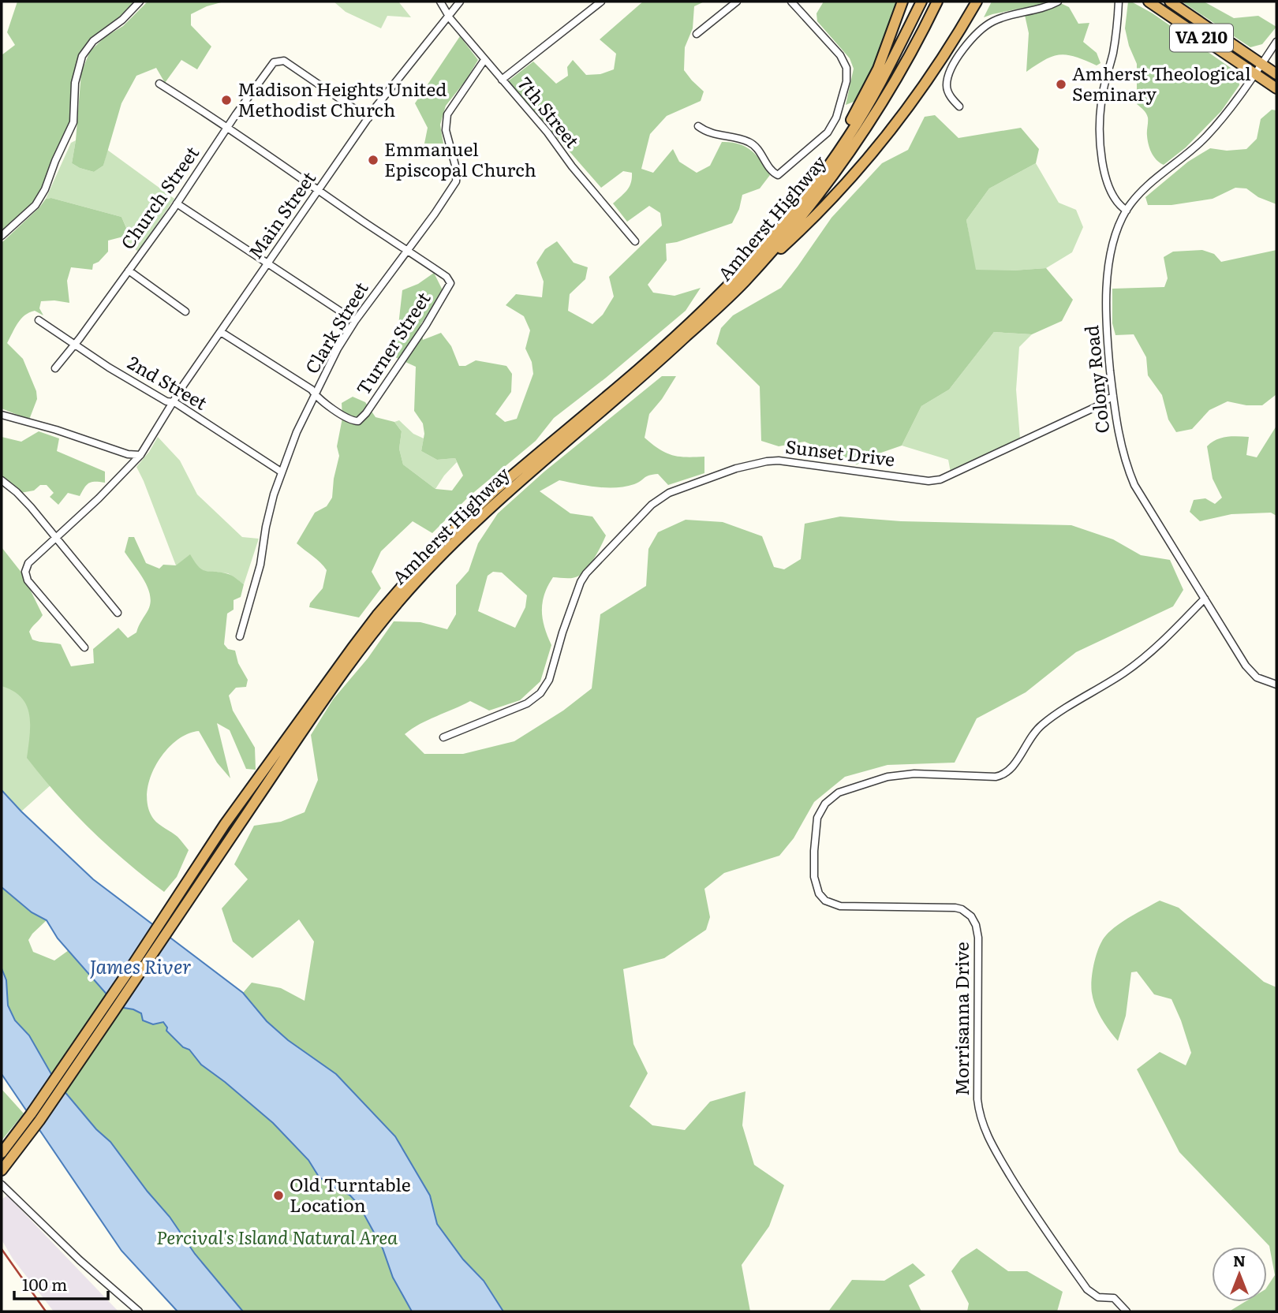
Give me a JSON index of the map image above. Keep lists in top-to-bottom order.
{
  "streets": {
    "highway": ["VA 210", "Amherst Highway"],
    "street": [
      "7th Street",
      "Church Street",
      "Main Street",
      "Clark Street",
      "Turner Street",
      "Colony Road",
      "2nd Street",
      "Sunset Drive",
      "Morrisanna Drive"
    ]
  },
  "crossings": [
    ["VA 210", "Colony Road"],
    ["7th Street", "Main Street"],
    ["7th Street", "Clark Street"],
    ["Church Street", "Main Street"],
    ["Church Street", "2nd Street"],
    ["Main Street", "2nd Street"],
    ["Clark Street", "Turner Street"],
    ["Clark Street", "2nd Street"],
    ["Colony Road", "Sunset Drive"],
    ["Colony Road", "Morrisanna Drive"]
  ],
  "water": ["James River"],
  "parks": ["Percival's Island Natural Area"],
  "places": [
    "Amherst Theological Seminary",
    "Madison Heights United Methodist Church",
    "Emmanuel Episcopal Church",
    "Old Turntable Location"
  ],
  "scale_bar": "100 m",
  "north": "top"
}
